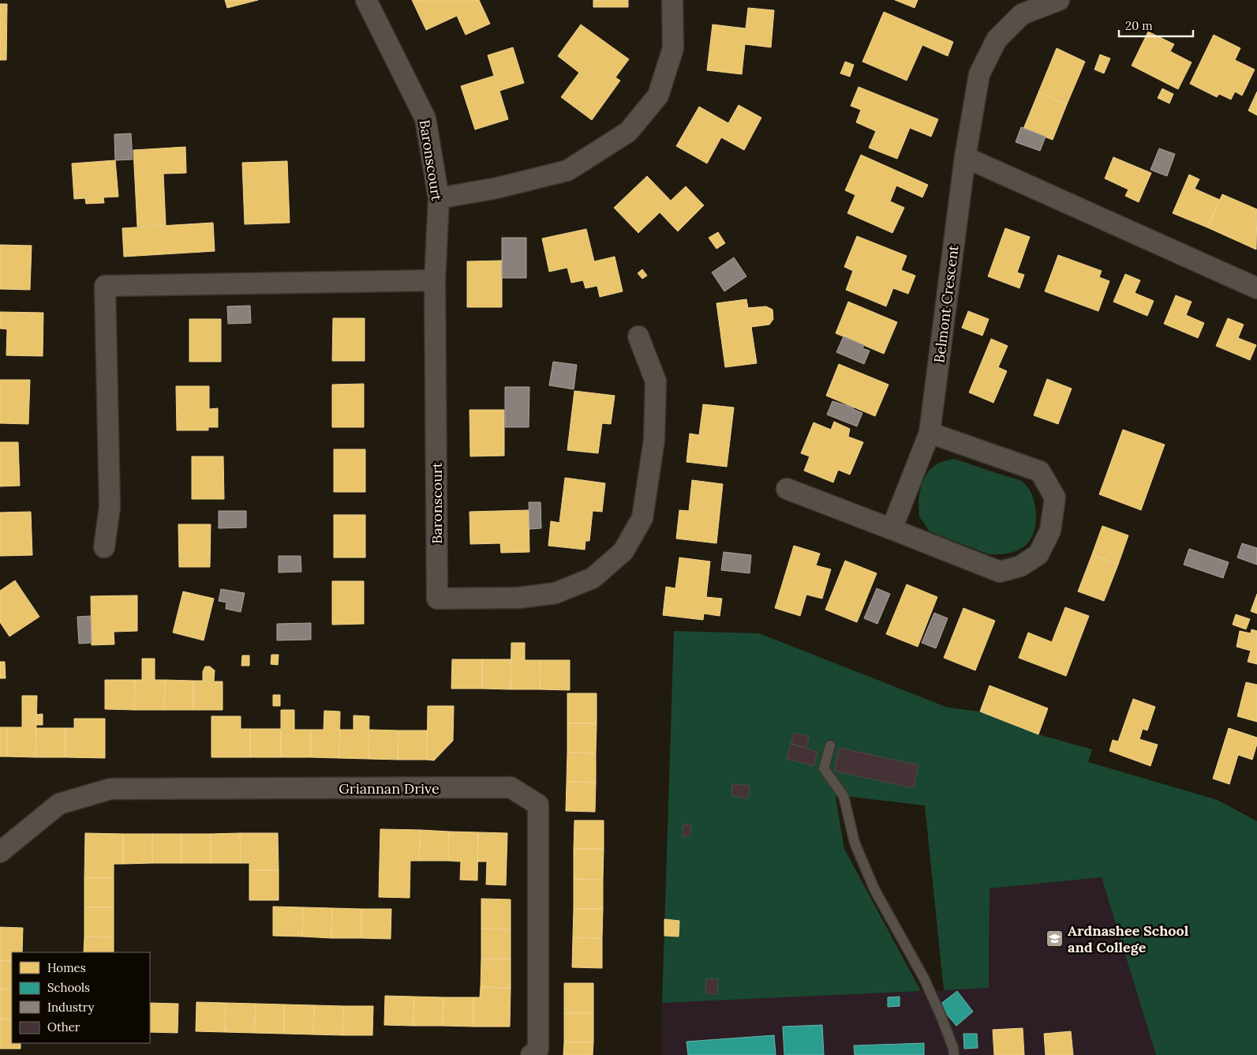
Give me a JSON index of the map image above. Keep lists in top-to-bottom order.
{
  "streets": {
    "street": ["Baronscourt", "Belmont Crescent", "Griannan Drive"]
  },
  "places": {
    "school or university": ["Ardnashee School and College"]
  },
  "legend": [
    "Homes",
    "Schools",
    "Industry",
    "Other"
  ],
  "scale_bar": "20 m"
}
